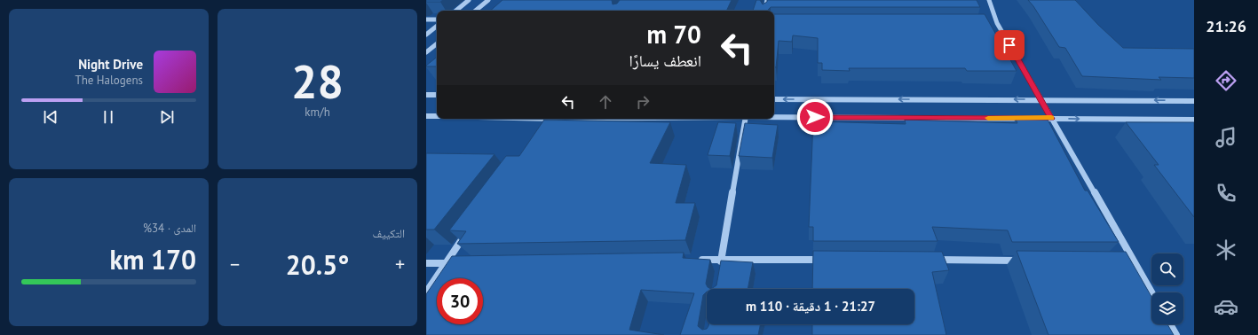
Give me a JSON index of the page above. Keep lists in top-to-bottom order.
{
  "page": {
    "tabs": "21:26",
    "tile": [
      ["28", "km/h"],
      "التكييف",
      ["المدى · 34%", "170 km"]
    ],
    "turn": ["70 m", "انعطف يسارًا"],
    "song": ["Night Drive", "The Halogens"],
    "heat": ["−", "20.5°", "+"],
    "limit": "30",
    "trip": "21:27 · 1 دقيقة · 110 m"
  }
}
